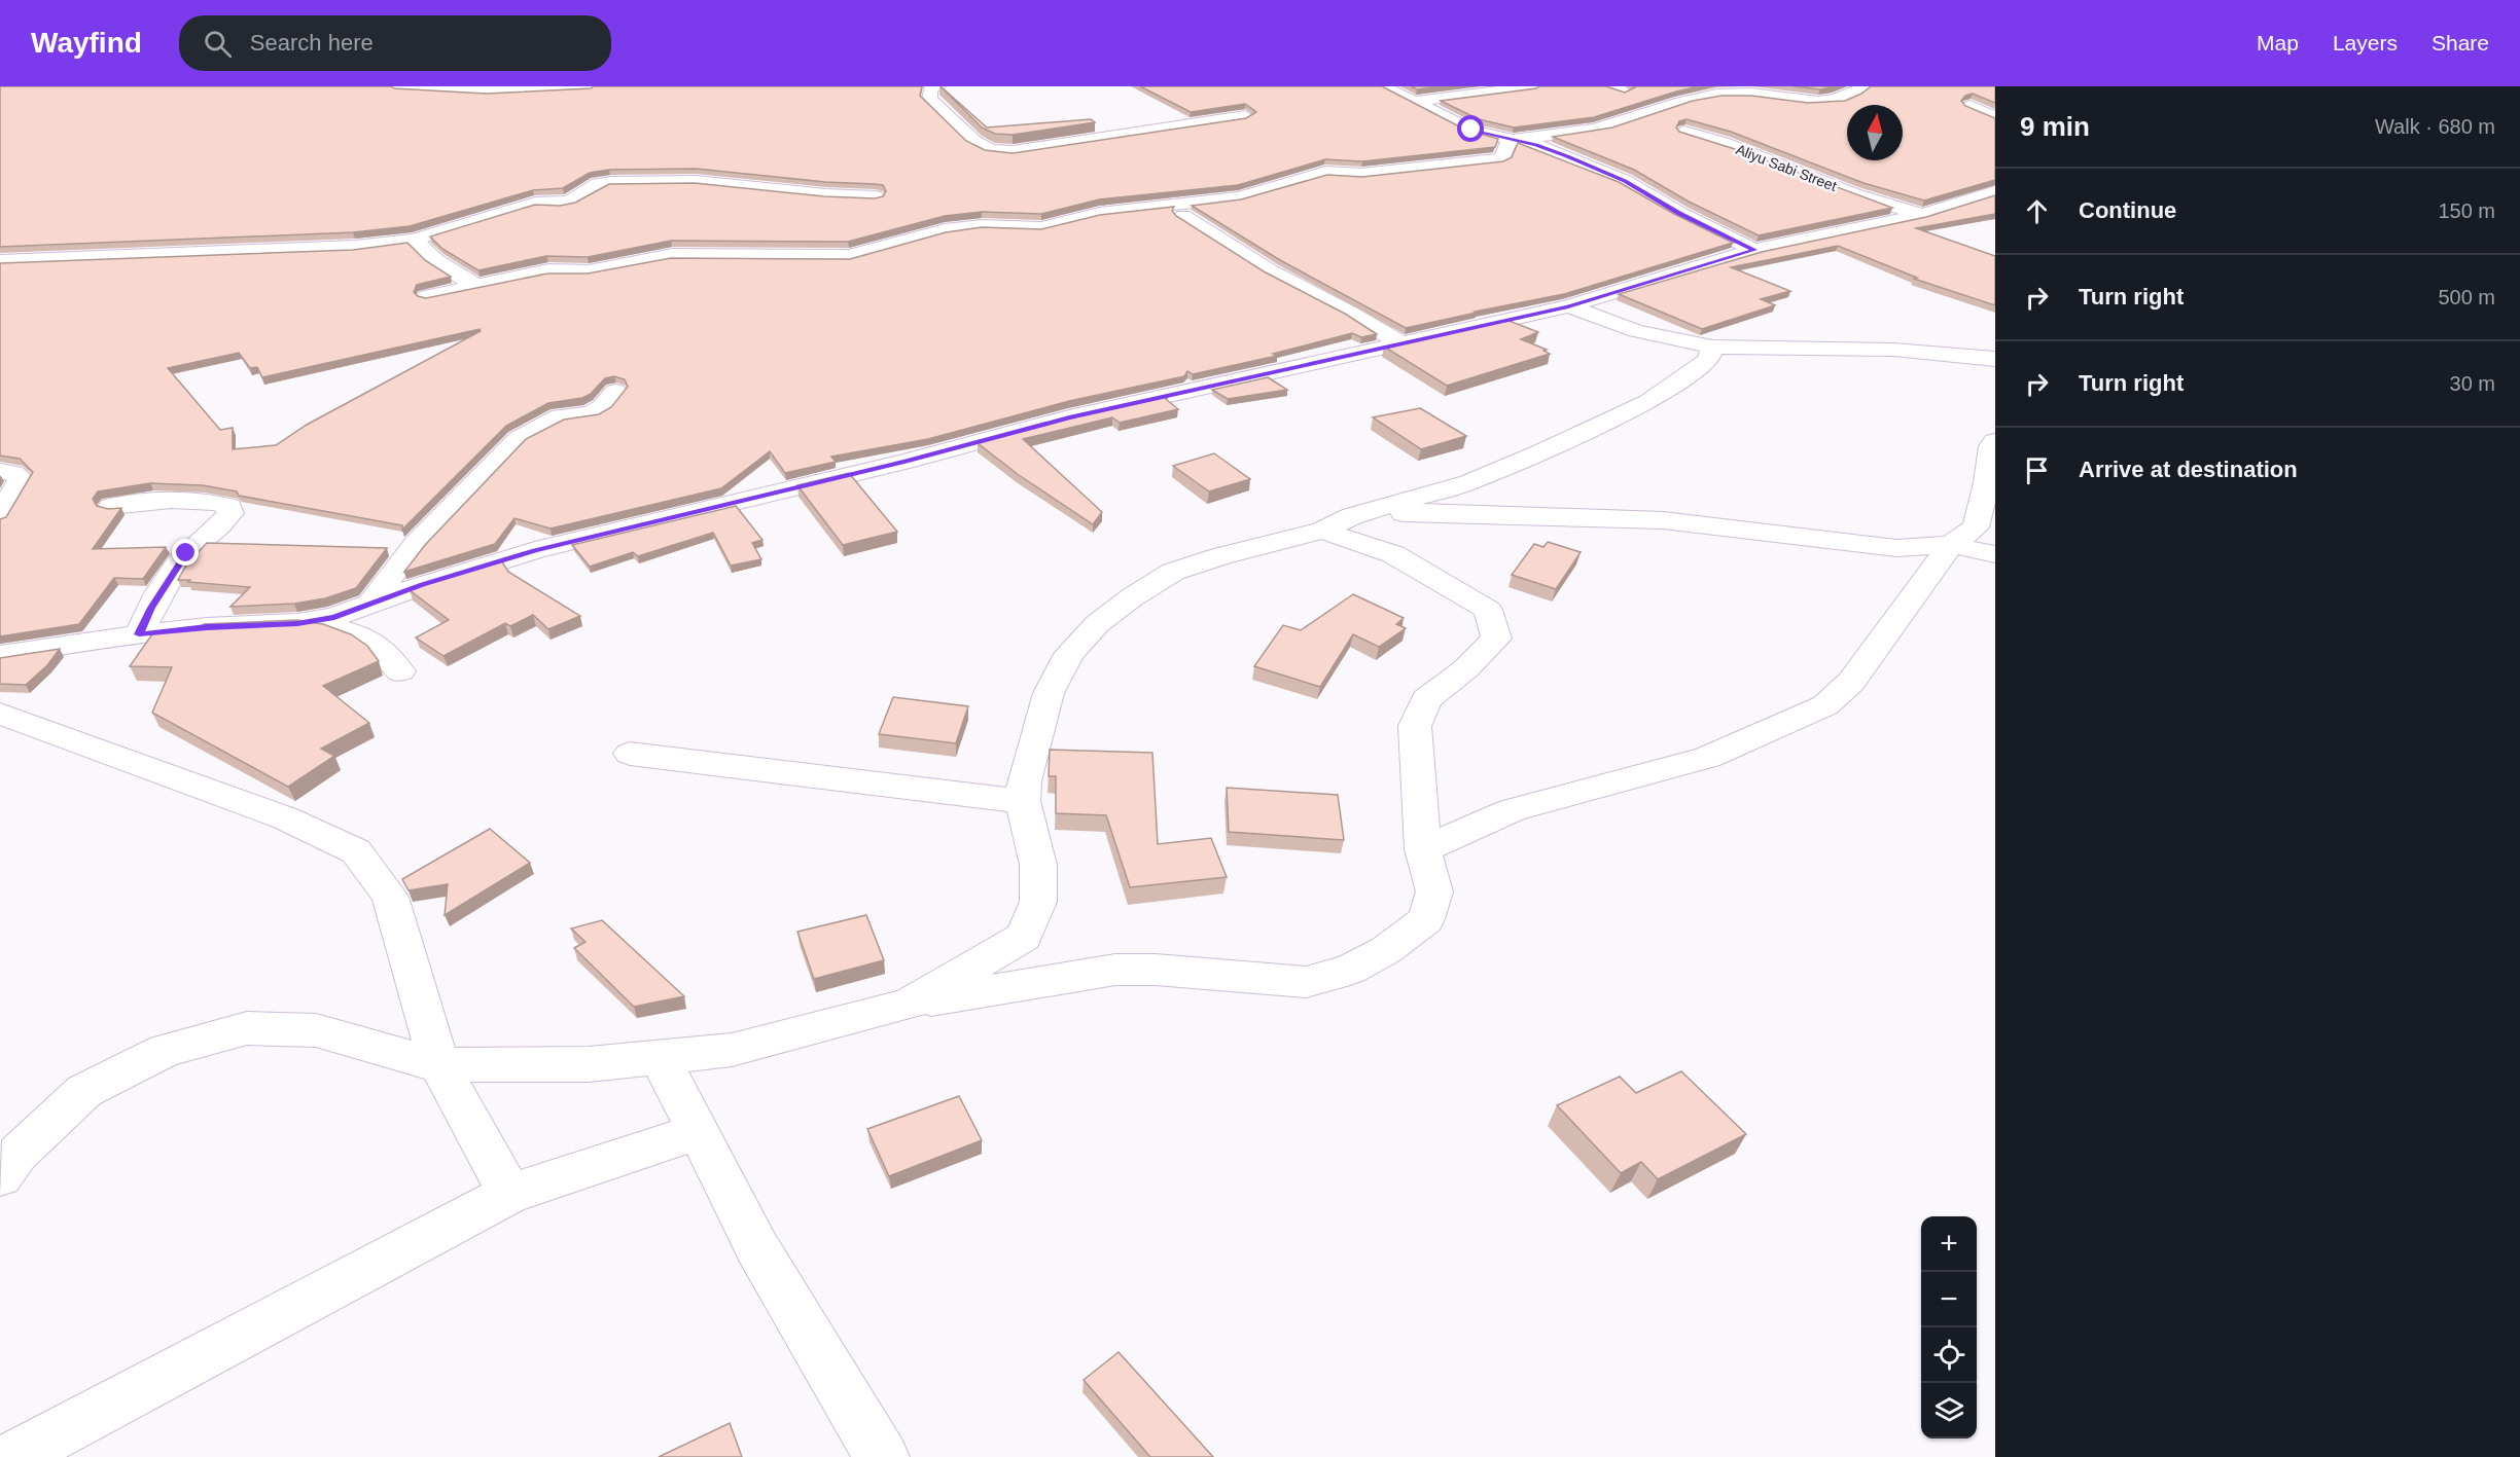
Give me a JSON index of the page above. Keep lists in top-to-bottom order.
{
  "streets": {
    "street": ["Aliyu Sabi Street"]
  },
  "north": "top",
  "page": {
    "header": "Wayfind",
    "search": "Search here",
    "nav": ["Map", "Layers", "Share"],
    "heading": ["9 min", "Walk · 680 m"],
    "list": [
      ["Continue", "150 m"],
      ["Turn right", "500 m"],
      ["Turn right", "30 m"],
      "Arrive at destination"
    ],
    "map_buttons": ["+", "−"]
  }
}
